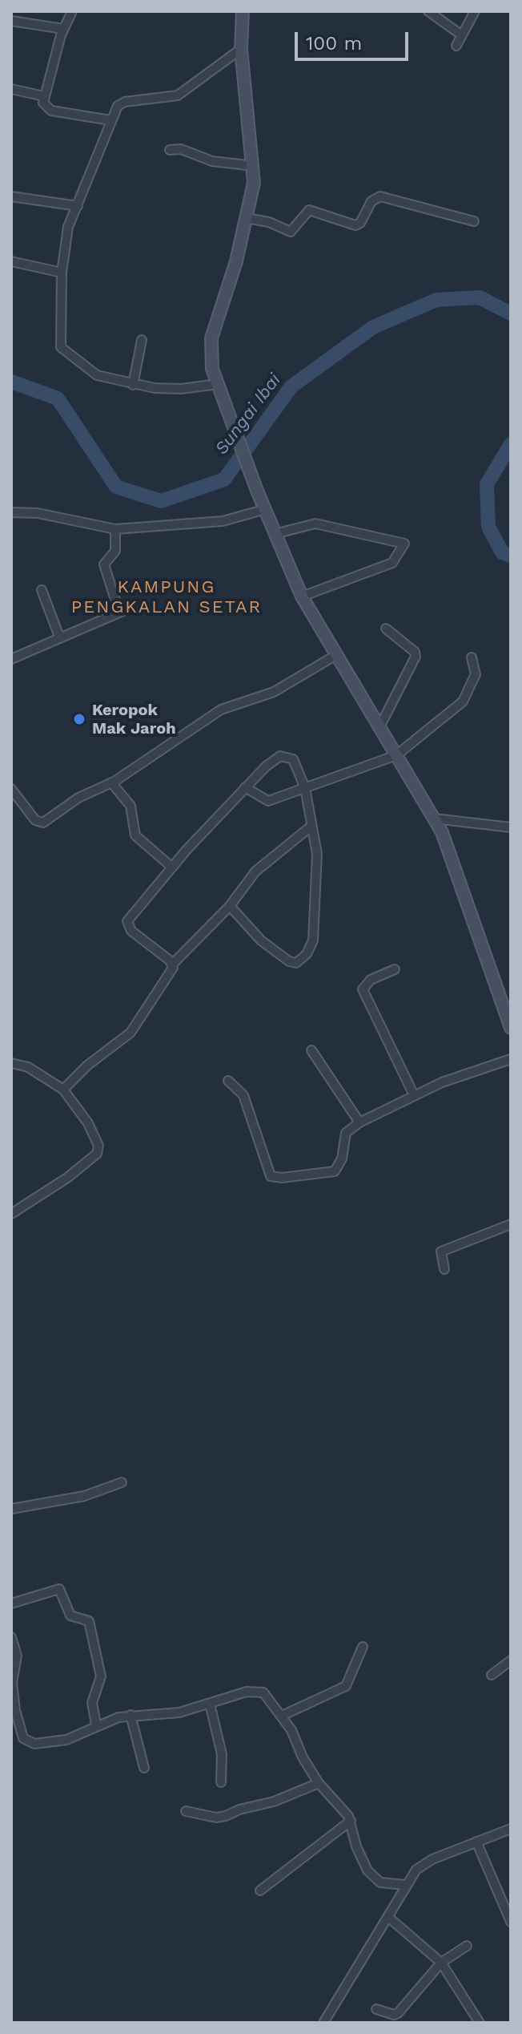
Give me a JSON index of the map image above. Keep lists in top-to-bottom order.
{
  "districts": ["KAMPUNG PENGKALAN SETAR"],
  "water": ["Sungai Ibai"],
  "places": ["Keropok Mak Jaroh"],
  "scale_bar": "100 m"
}
